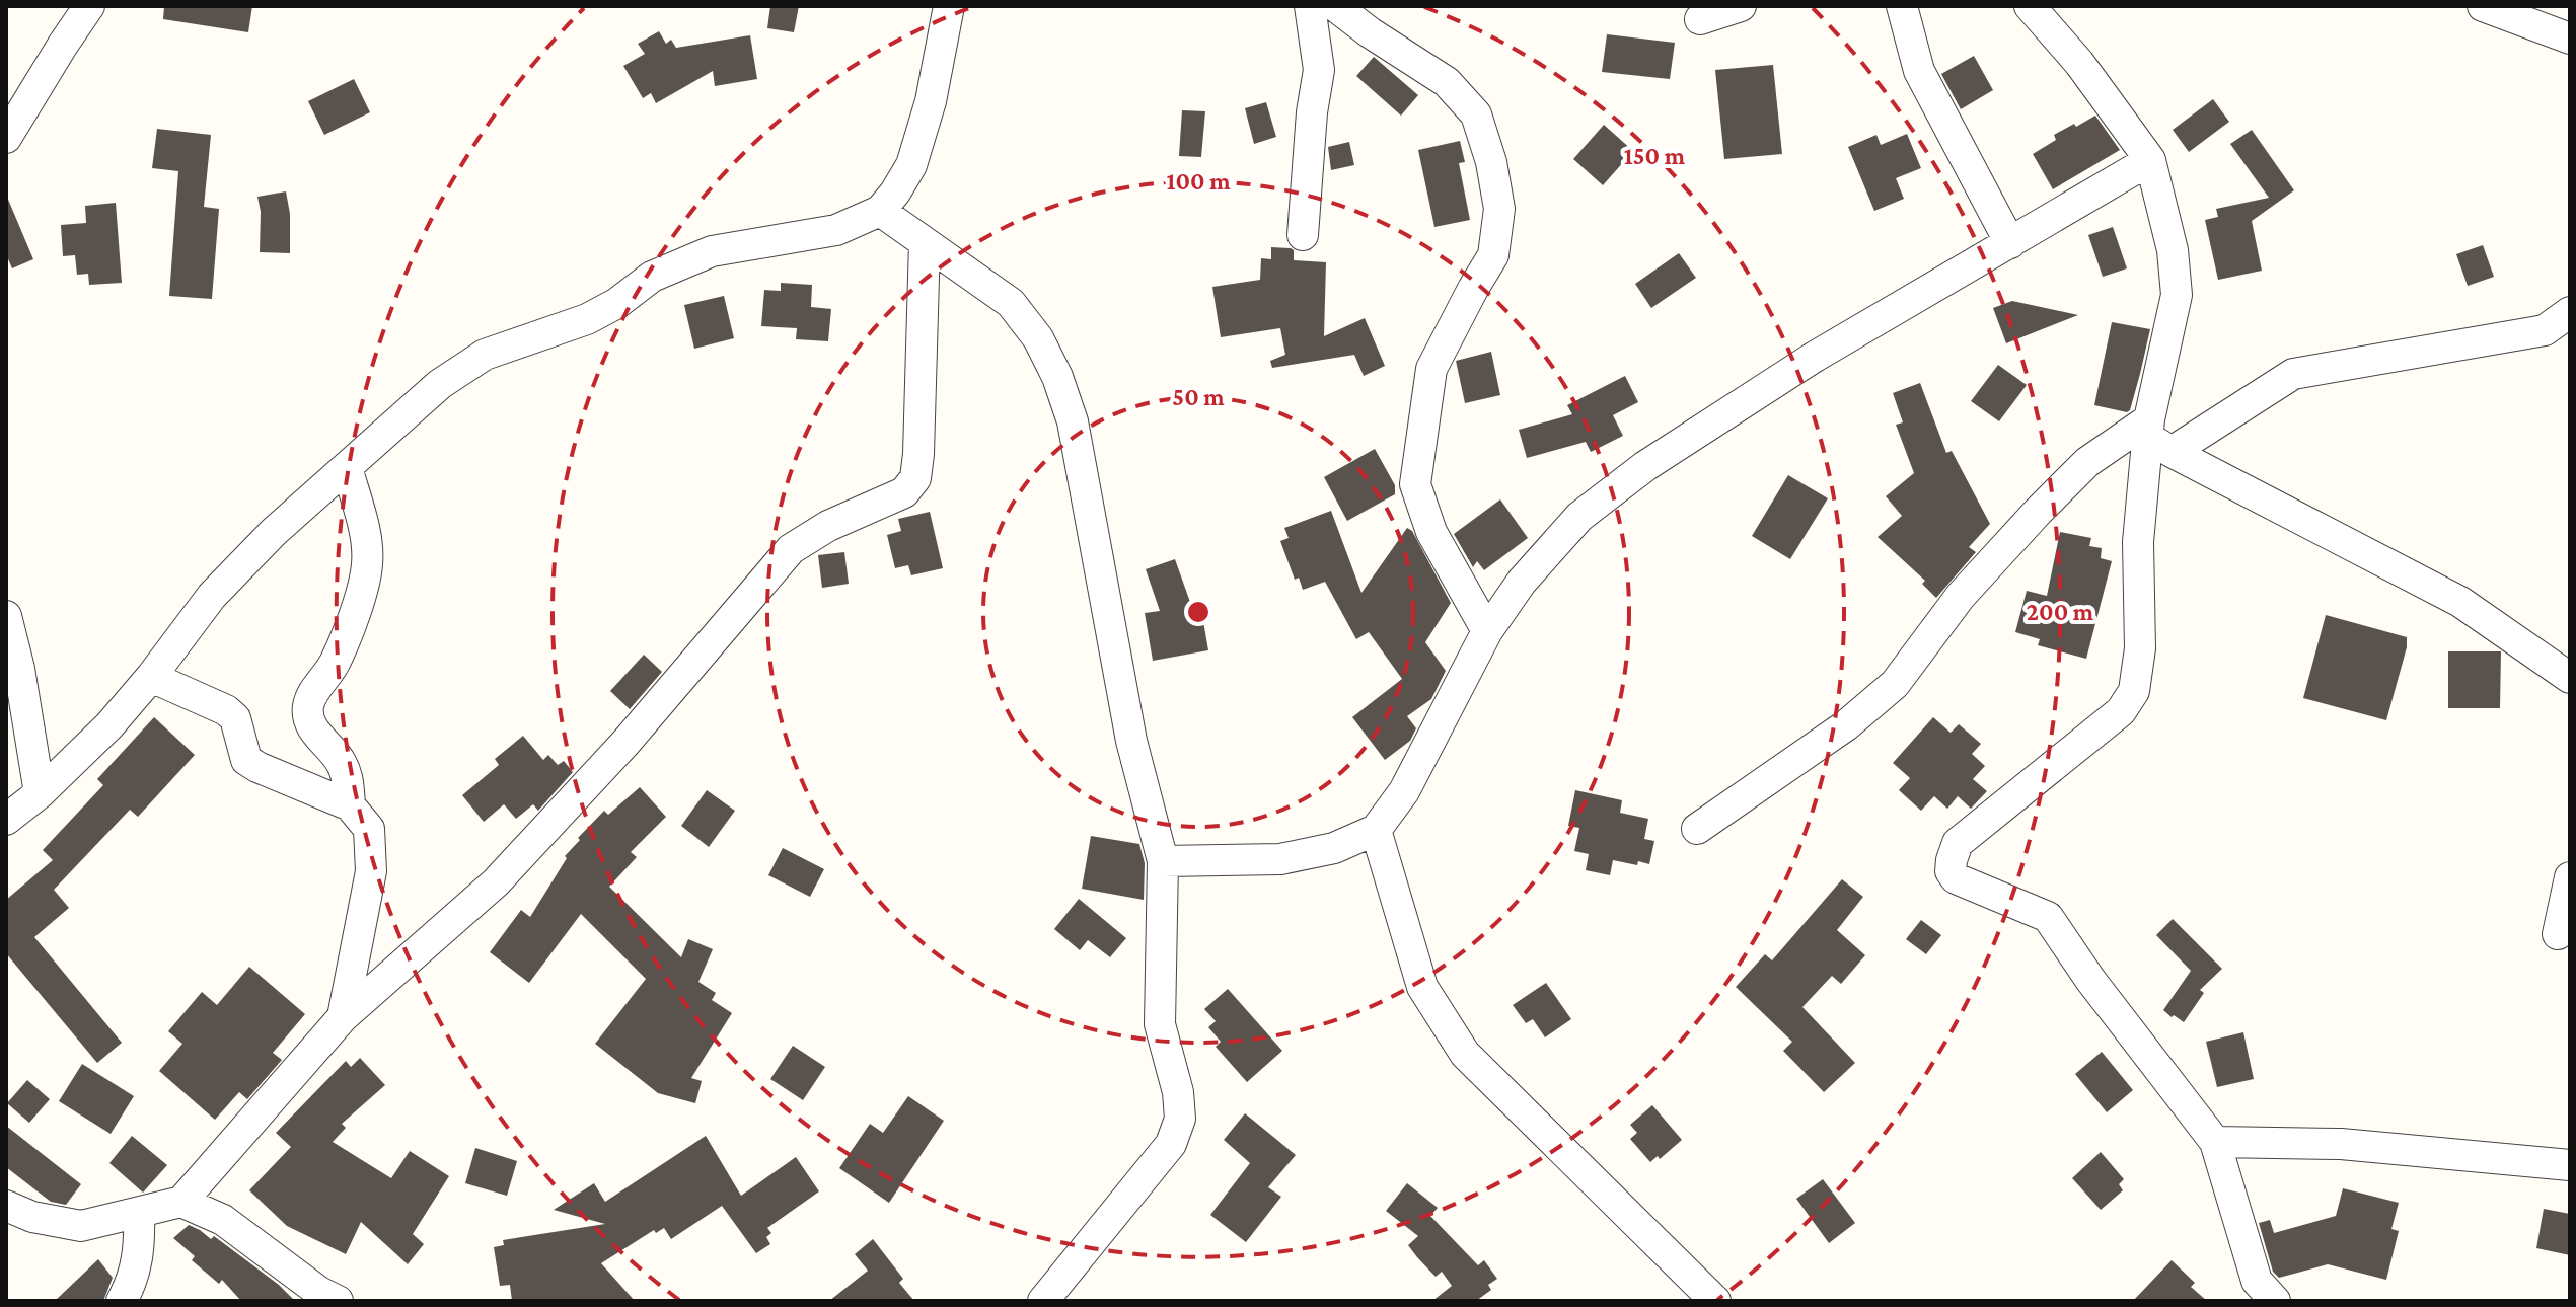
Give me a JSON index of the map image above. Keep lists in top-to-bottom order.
{
  "rings": [
    "150 m",
    "100 m",
    "50 m",
    "200 m"
  ]
}
